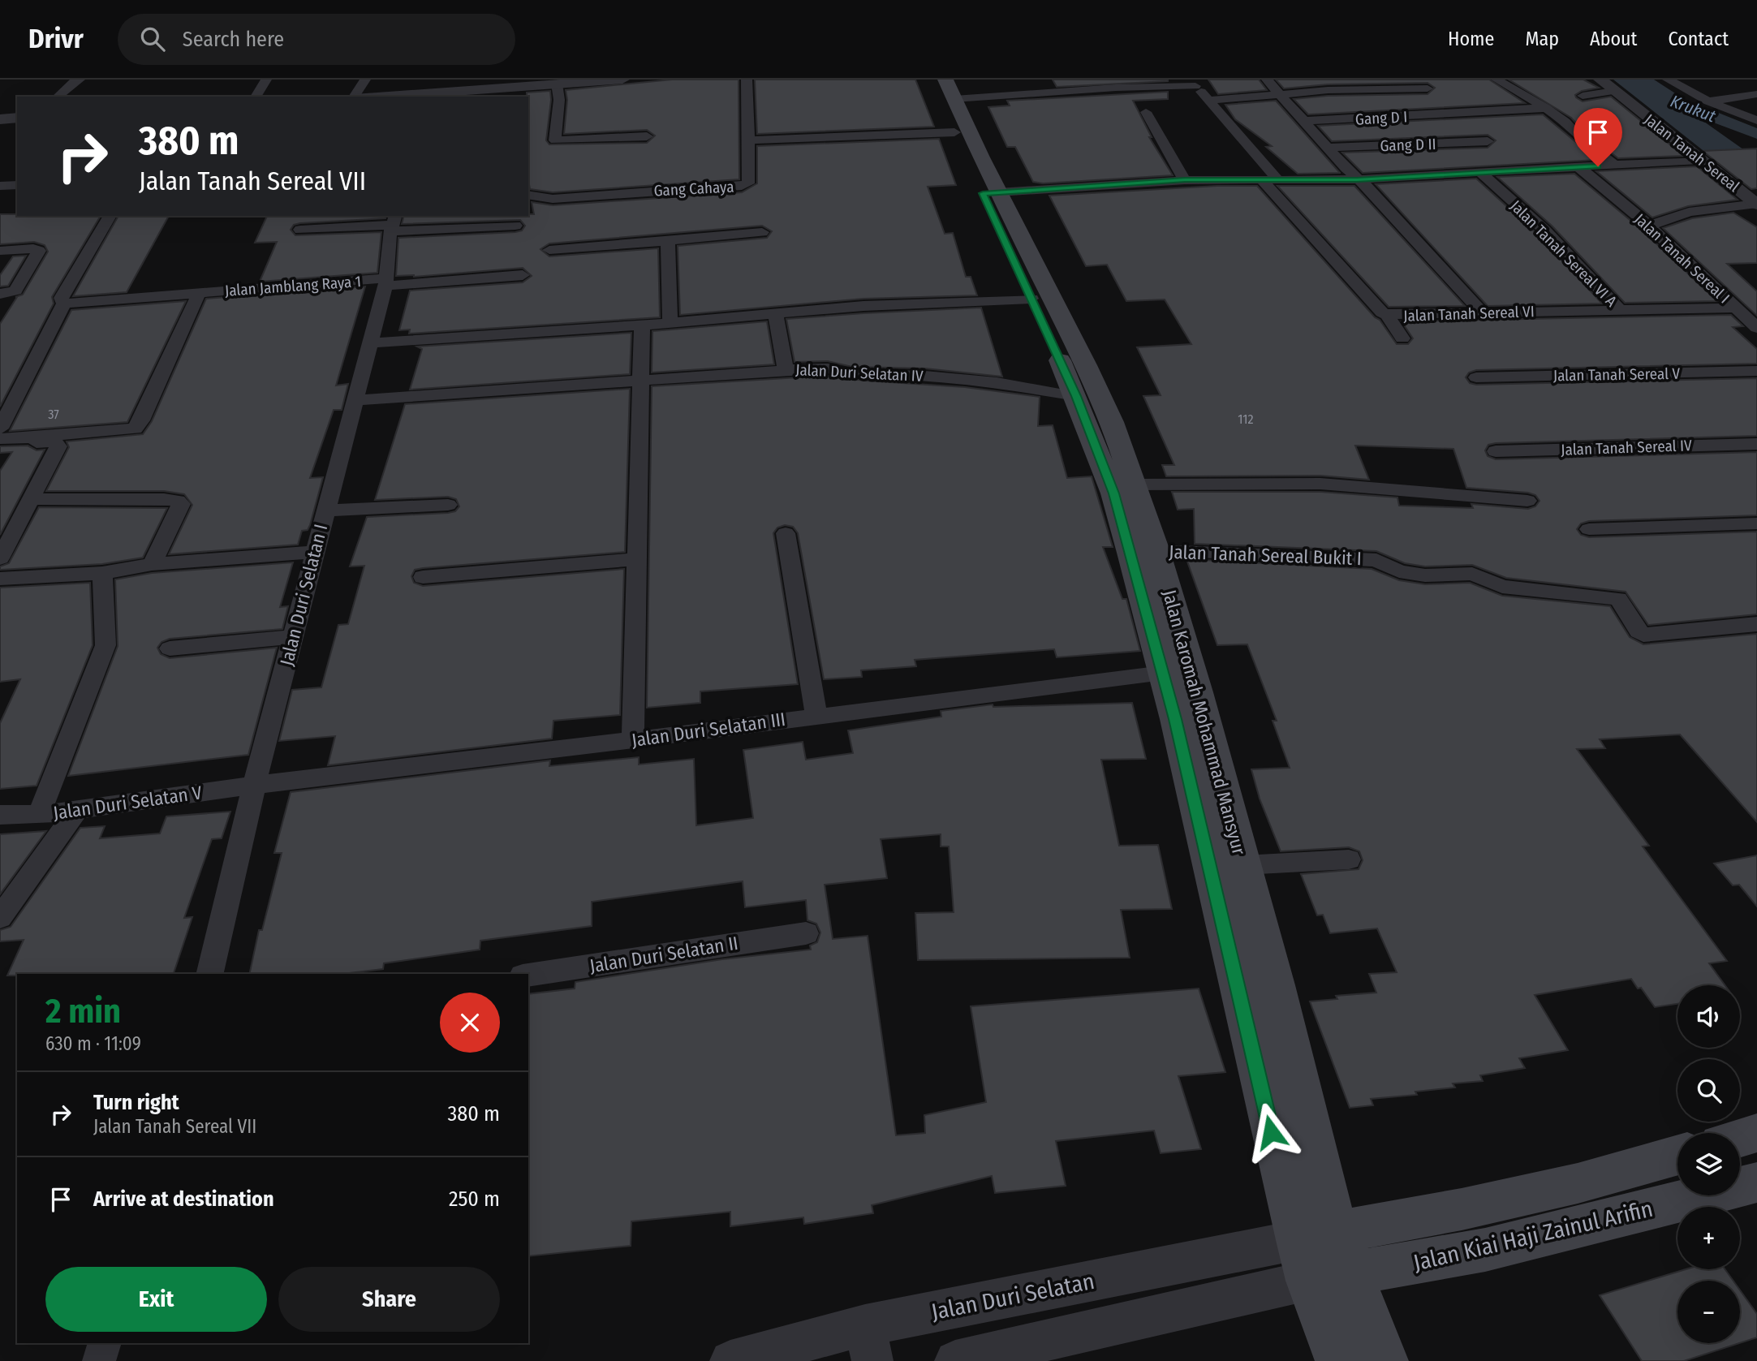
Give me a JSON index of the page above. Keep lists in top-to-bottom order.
{
  "streets": {
    "main road": ["Jalan Karomah Mohammad Mansyur", "Jalan Kiai Haji Zainul Arifin"],
    "street": [
      "Gang D I",
      "Gang D II",
      "Jalan Tanah Sereal",
      "Gang Cahaya",
      "Jalan Tanah Sereal VI A",
      "Jalan Tanah Sereal I",
      "Jalan Jamblang Raya 1",
      "Jalan Tanah Sereal VI",
      "Jalan Duri Selatan IV",
      "Jalan Tanah Sereal V",
      "Jalan Tanah Sereal IV",
      "Jalan Tanah Sereal Bukit I",
      "Jalan Duri Selatan I",
      "Jalan Duri Selatan III",
      "Jalan Duri Selatan V",
      "Jalan Duri Selatan II",
      "Jalan Duri Selatan"
    ]
  },
  "crossings": [
    ["Jalan Tanah Sereal VI A", "Jalan Tanah Sereal VI"],
    ["Jalan Tanah Sereal I", "Jalan Tanah Sereal VI"],
    ["Jalan Jamblang Raya 1", "Jalan Duri Selatan I"],
    ["Jalan Duri Selatan IV", "Jalan Duri Selatan I"],
    ["Jalan Duri Selatan IV", "Jalan Karomah Mohammad Mansyur"],
    ["Jalan Tanah Sereal Bukit I", "Jalan Karomah Mohammad Mansyur"],
    ["Jalan Duri Selatan I", "Jalan Duri Selatan III"],
    ["Jalan Duri Selatan I", "Jalan Duri Selatan V"],
    ["Jalan Karomah Mohammad Mansyur", "Jalan Duri Selatan III"],
    ["Jalan Karomah Mohammad Mansyur", "Jalan Kiai Haji Zainul Arifin"],
    ["Jalan Karomah Mohammad Mansyur", "Jalan Duri Selatan"],
    ["Jalan Duri Selatan III", "Jalan Duri Selatan V"],
    ["Jalan Kiai Haji Zainul Arifin", "Jalan Duri Selatan"]
  ],
  "water": ["Krukut"],
  "house_numbers": ["37", "112"],
  "page": {
    "header": "Drivr",
    "search": "Search here",
    "nav": [
      "Home",
      "Map",
      "About",
      "Contact"
    ],
    "turn": ["380 m", "Jalan Tanah Sereal VII"],
    "heading": ["2 min", "630 m · 11:09"],
    "map_buttons": ["+", "−"],
    "list": [
      {
        "name": "Turn right",
        "note": "Jalan Tanah Sereal VII",
        "value": "380 m"
      },
      {
        "name": "Arrive at destination",
        "value": "250 m"
      }
    ],
    "buttons": ["Exit", "Share"]
  }
}
